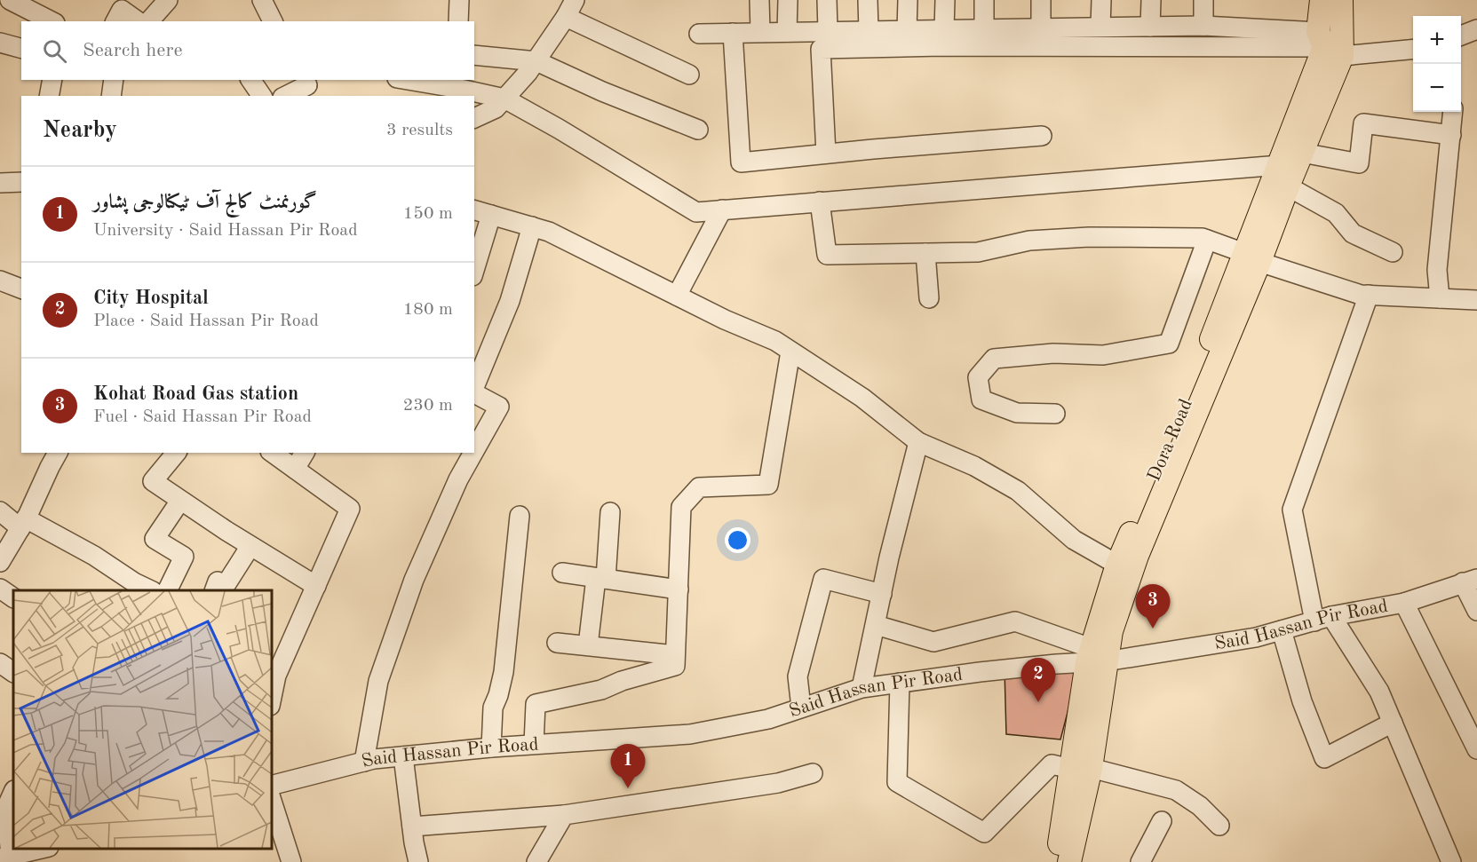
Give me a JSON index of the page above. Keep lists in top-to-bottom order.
{
  "streets": {
    "main road": ["Dora Road"],
    "street": ["Said Hassan Pir Road"]
  },
  "crossings": [
    ["Dora Road", "Said Hassan Pir Road"]
  ],
  "page": {
    "map_buttons": ["+", "−"],
    "search": "Search here",
    "heading": ["Nearby", "3 results"],
    "list": [
      {
        "mark": "1",
        "name": "گورنمنٹ کالج آف ٹیکنالوجی پشاور",
        "note": "University · Said Hassan Pir Road",
        "value": "150 m"
      },
      {
        "mark": "2",
        "name": "City Hospital",
        "note": "Place · Said Hassan Pir Road",
        "value": "180 m"
      },
      {
        "mark": "3",
        "name": "Kohat Road Gas station",
        "note": "Fuel · Said Hassan Pir Road",
        "value": "230 m"
      }
    ],
    "pins": ["3", "2", "1"]
  }
}
